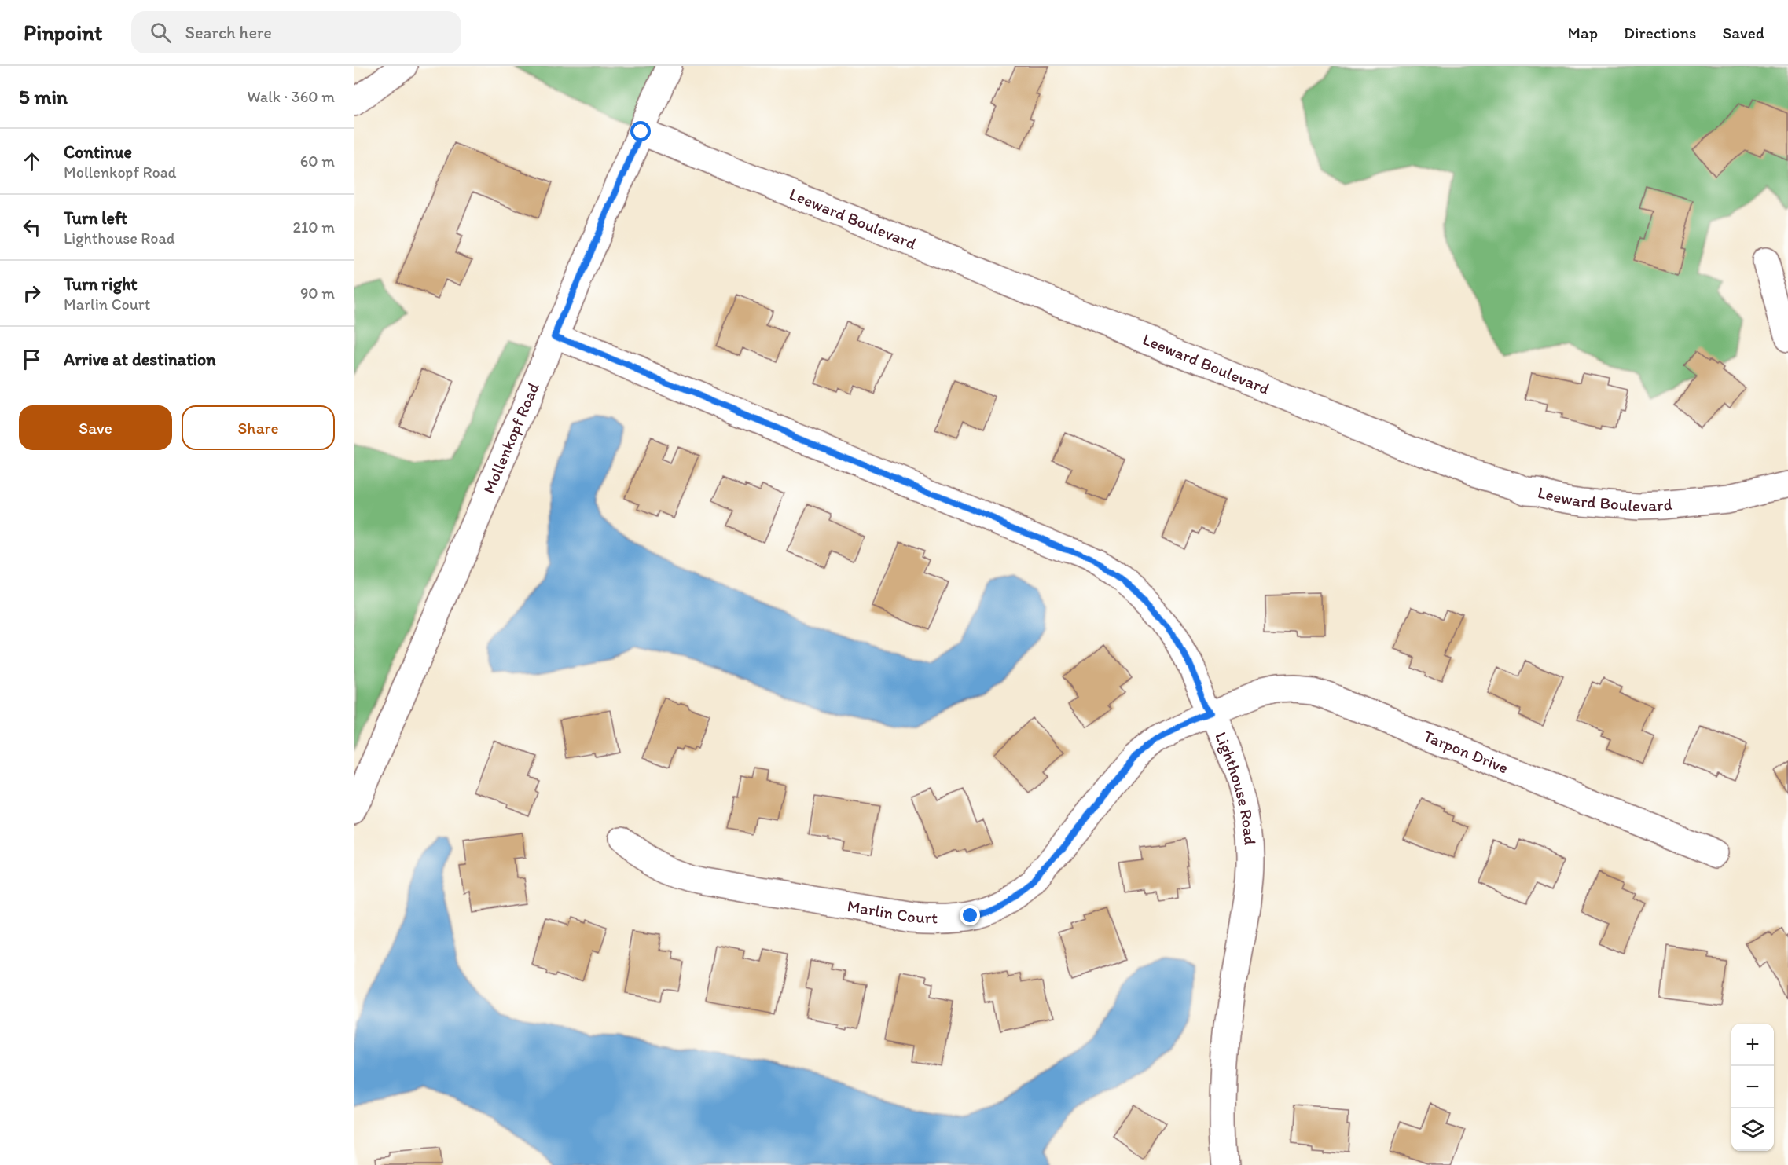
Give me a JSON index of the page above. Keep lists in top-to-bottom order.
{
  "streets": {
    "street": [
      "Leeward Boulevard",
      "Mollenkopf Road",
      "Tarpon Drive",
      "Lighthouse Road",
      "Marlin Court"
    ]
  },
  "crossings": [
    ["Leeward Boulevard", "Mollenkopf Road"],
    ["Mollenkopf Road", "Lighthouse Road"],
    ["Tarpon Drive", "Lighthouse Road"],
    ["Tarpon Drive", "Marlin Court"],
    ["Lighthouse Road", "Marlin Court"]
  ],
  "page": {
    "header": "Pinpoint",
    "search": "Search here",
    "nav": ["Map", "Directions", "Saved"],
    "heading": ["5 min", "Walk · 360 m"],
    "list": [
      ["Continue", "Mollenkopf Road", "60 m"],
      ["Turn left", "Lighthouse Road", "210 m"],
      ["Turn right", "Marlin Court", "90 m"],
      "Arrive at destination"
    ],
    "buttons": ["Save", "Share"],
    "map_buttons": ["+", "−"]
  }
}
